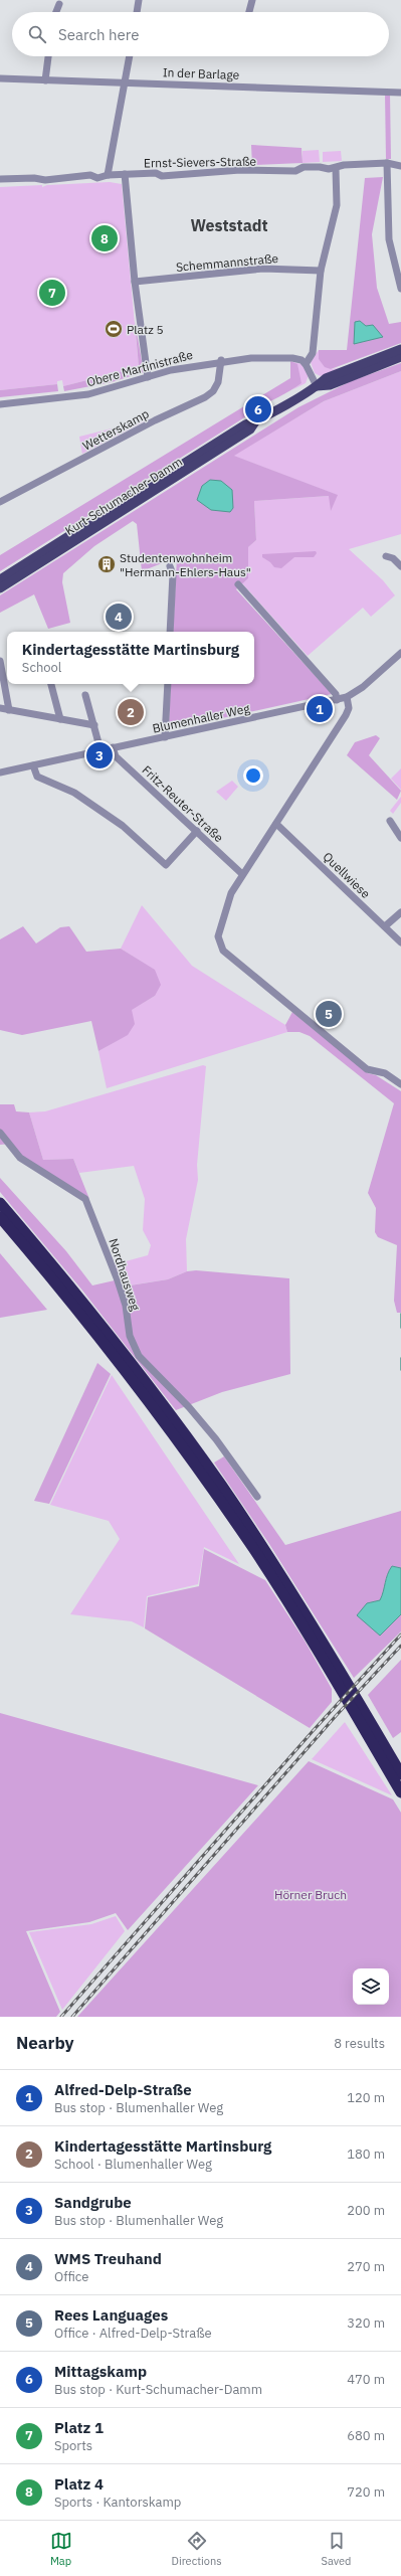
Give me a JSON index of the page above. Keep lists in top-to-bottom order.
{
  "streets": {
    "main road": ["Kurt-Schumacher-Damm"],
    "street": [
      "In der Barlage",
      "Ernst-Sievers-Straße",
      "Schemmannstraße",
      "Obere Martinistraße",
      "Wetterskamp",
      "Blumenhaller Weg",
      "Fritz-Reuter-Straße",
      "Quellwiese",
      "Nordhausweg"
    ]
  },
  "crossings": [
    ["Obere Martinistraße", "Wetterskamp"],
    ["Blumenhaller Weg", "Fritz-Reuter-Straße"]
  ],
  "districts": ["Weststadt"],
  "parks": ["Hörner Bruch"],
  "places": {
    "sports": ["Platz 5"],
    "building": ["Studentenwohnheim \"Hermann-Ehlers-Haus\""]
  },
  "page": {
    "search": "Search here",
    "pins": [
      "8",
      "7",
      "6",
      "4",
      "1",
      "2",
      "3",
      "5"
    ],
    "popup": ["Kindertagesstätte Martinsburg", "School"],
    "heading": ["Nearby", "8 results"],
    "list": [
      {
        "mark": "1",
        "name": "Alfred-Delp-Straße",
        "note": "Bus stop · Blumenhaller Weg",
        "value": "120 m"
      },
      {
        "mark": "2",
        "name": "Kindertagesstätte Martinsburg",
        "note": "School · Blumenhaller Weg",
        "value": "180 m"
      },
      {
        "mark": "3",
        "name": "Sandgrube",
        "note": "Bus stop · Blumenhaller Weg",
        "value": "200 m"
      },
      {
        "mark": "4",
        "name": "WMS Treuhand",
        "note": "Office",
        "value": "270 m"
      },
      {
        "mark": "5",
        "name": "Rees Languages",
        "note": "Office · Alfred-Delp-Straße",
        "value": "320 m"
      },
      {
        "mark": "6",
        "name": "Mittagskamp",
        "note": "Bus stop · Kurt-Schumacher-Damm",
        "value": "470 m"
      },
      {
        "mark": "7",
        "name": "Platz 1",
        "note": "Sports",
        "value": "680 m"
      },
      {
        "mark": "8",
        "name": "Platz 4",
        "note": "Sports · Kantorskamp",
        "value": "720 m"
      }
    ],
    "nav": ["Map", "Directions", "Saved"]
  }
}
